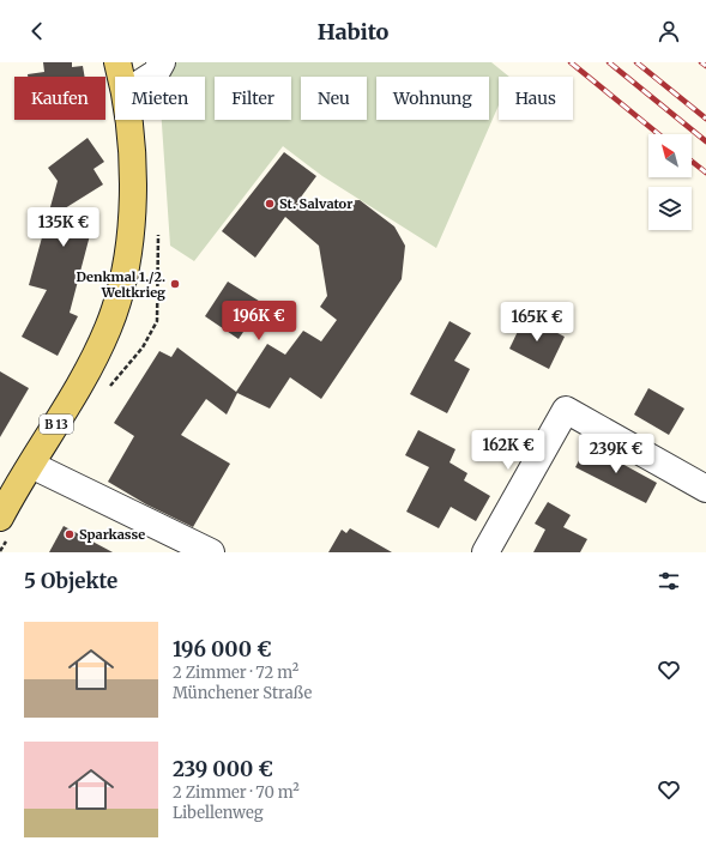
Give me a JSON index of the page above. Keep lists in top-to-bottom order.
{
  "streets": {
    "main road": ["B 13"]
  },
  "places": ["St. Salvator", "Denkmal 1./2. Weltkrieg", "Sparkasse"],
  "north": "top left",
  "page": {
    "header": "Habito",
    "chip": [
      "Kaufen",
      "Mieten",
      "Filter",
      "Neu",
      "Wohnung",
      "Haus"
    ],
    "price": [
      "135K €",
      "196K €",
      "165K €",
      "162K €",
      "239K €"
    ],
    "heading": "5 Objekte",
    "list": [
      {
        "name": "196 000 €",
        "note": "2 Zimmer · 72 m² · Münchener Straße"
      },
      {
        "name": "239 000 €",
        "note": "2 Zimmer · 70 m² · Libellenweg"
      }
    ]
  }
}
